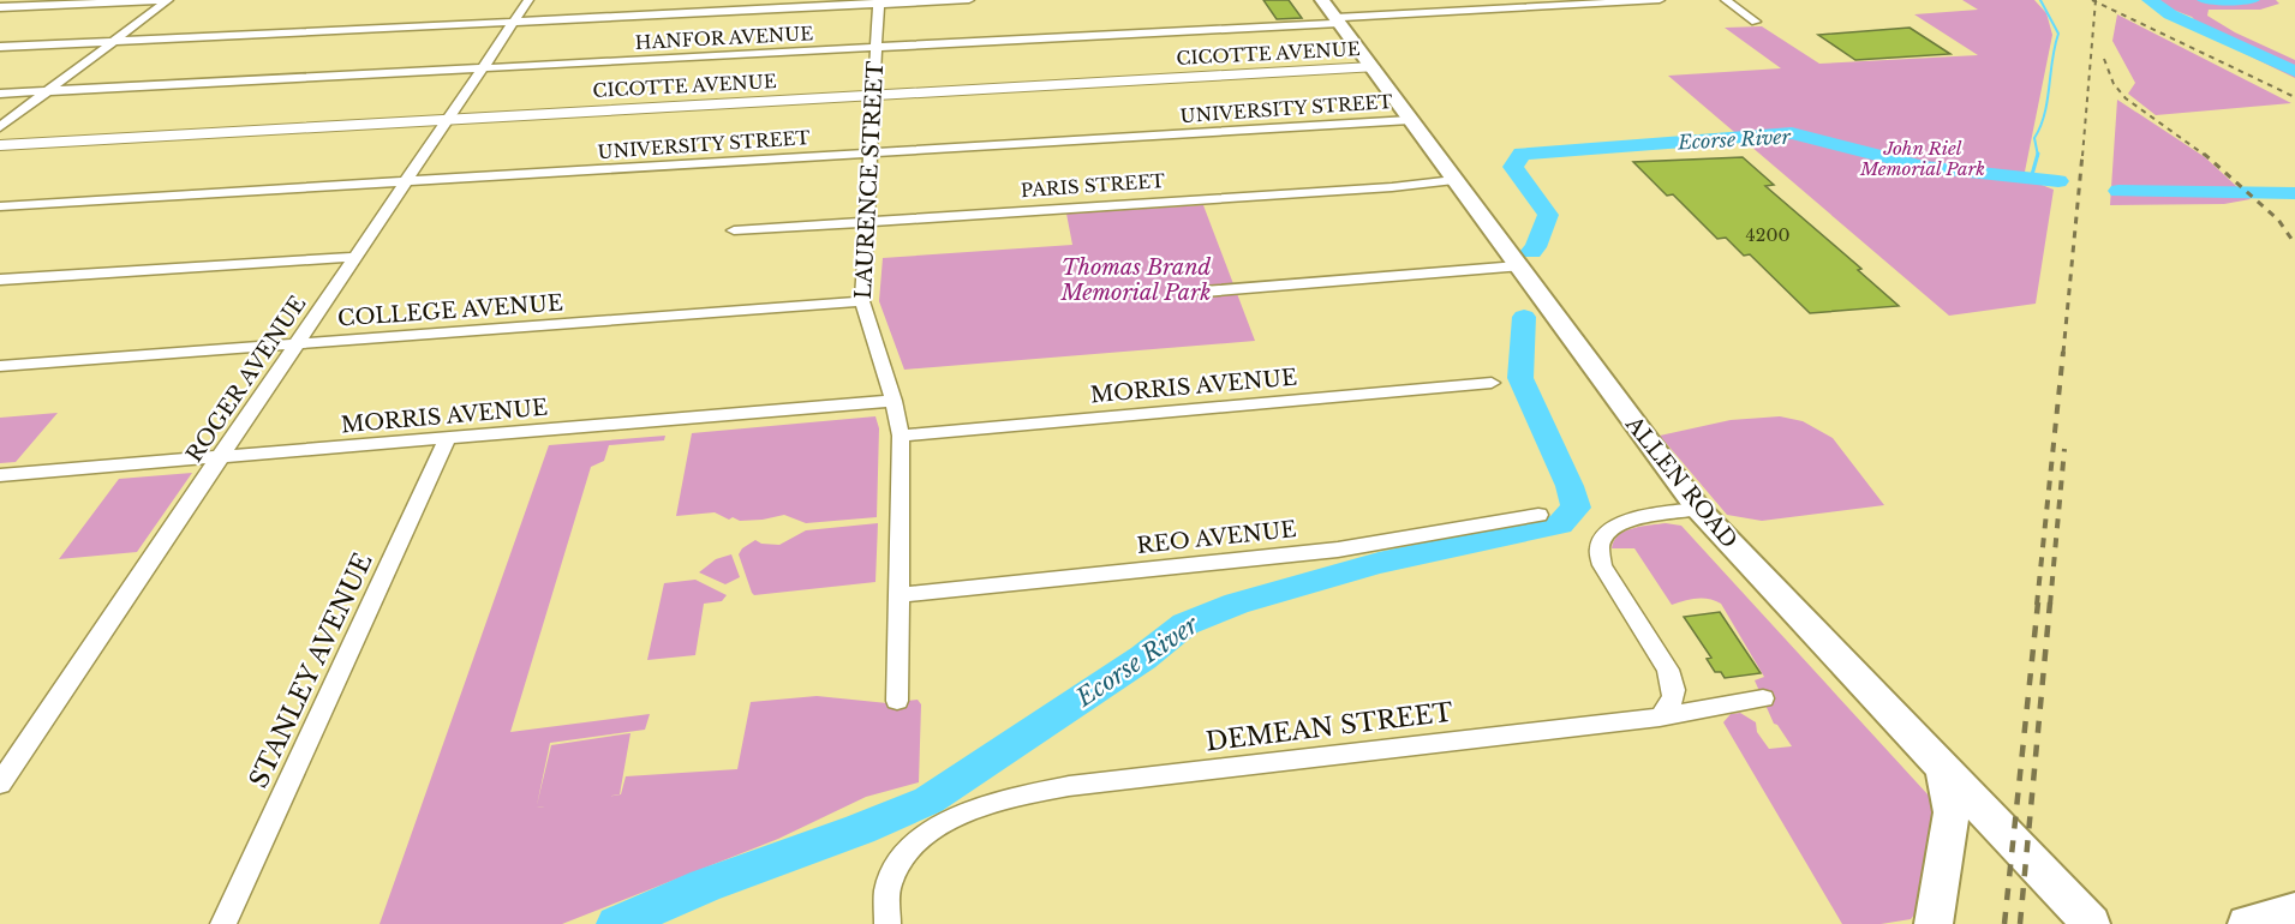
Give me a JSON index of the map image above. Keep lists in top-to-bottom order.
{
  "streets": {
    "main road": ["ALLEN ROAD"],
    "street": [
      "HANFOR AVENUE",
      "CICOTTE AVENUE",
      "UNIVERSITY STREET",
      "LAURENCE STREET",
      "PARIS STREET",
      "COLLEGE AVENUE",
      "ROGER AVENUE",
      "MORRIS AVENUE",
      "REO AVENUE",
      "STANLEY AVENUE",
      "DEMEAN STREET"
    ]
  },
  "crossings": [
    ["HANFOR AVENUE", "LAURENCE STREET"],
    ["HANFOR AVENUE", "ROGER AVENUE"],
    ["HANFOR AVENUE", "ALLEN ROAD"],
    ["CICOTTE AVENUE", "LAURENCE STREET"],
    ["CICOTTE AVENUE", "ROGER AVENUE"],
    ["CICOTTE AVENUE", "ALLEN ROAD"],
    ["UNIVERSITY STREET", "LAURENCE STREET"],
    ["UNIVERSITY STREET", "ROGER AVENUE"],
    ["UNIVERSITY STREET", "ALLEN ROAD"],
    ["LAURENCE STREET", "PARIS STREET"],
    ["LAURENCE STREET", "COLLEGE AVENUE"],
    ["LAURENCE STREET", "MORRIS AVENUE"],
    ["LAURENCE STREET", "REO AVENUE"],
    ["PARIS STREET", "ALLEN ROAD"],
    ["COLLEGE AVENUE", "ROGER AVENUE"],
    ["ROGER AVENUE", "MORRIS AVENUE"],
    ["MORRIS AVENUE", "STANLEY AVENUE"]
  ],
  "water": ["Ecorse River"],
  "parks": ["John Riel Memorial Park", "Thomas Brand Memorial Park"],
  "house_numbers": ["4200"]
}
